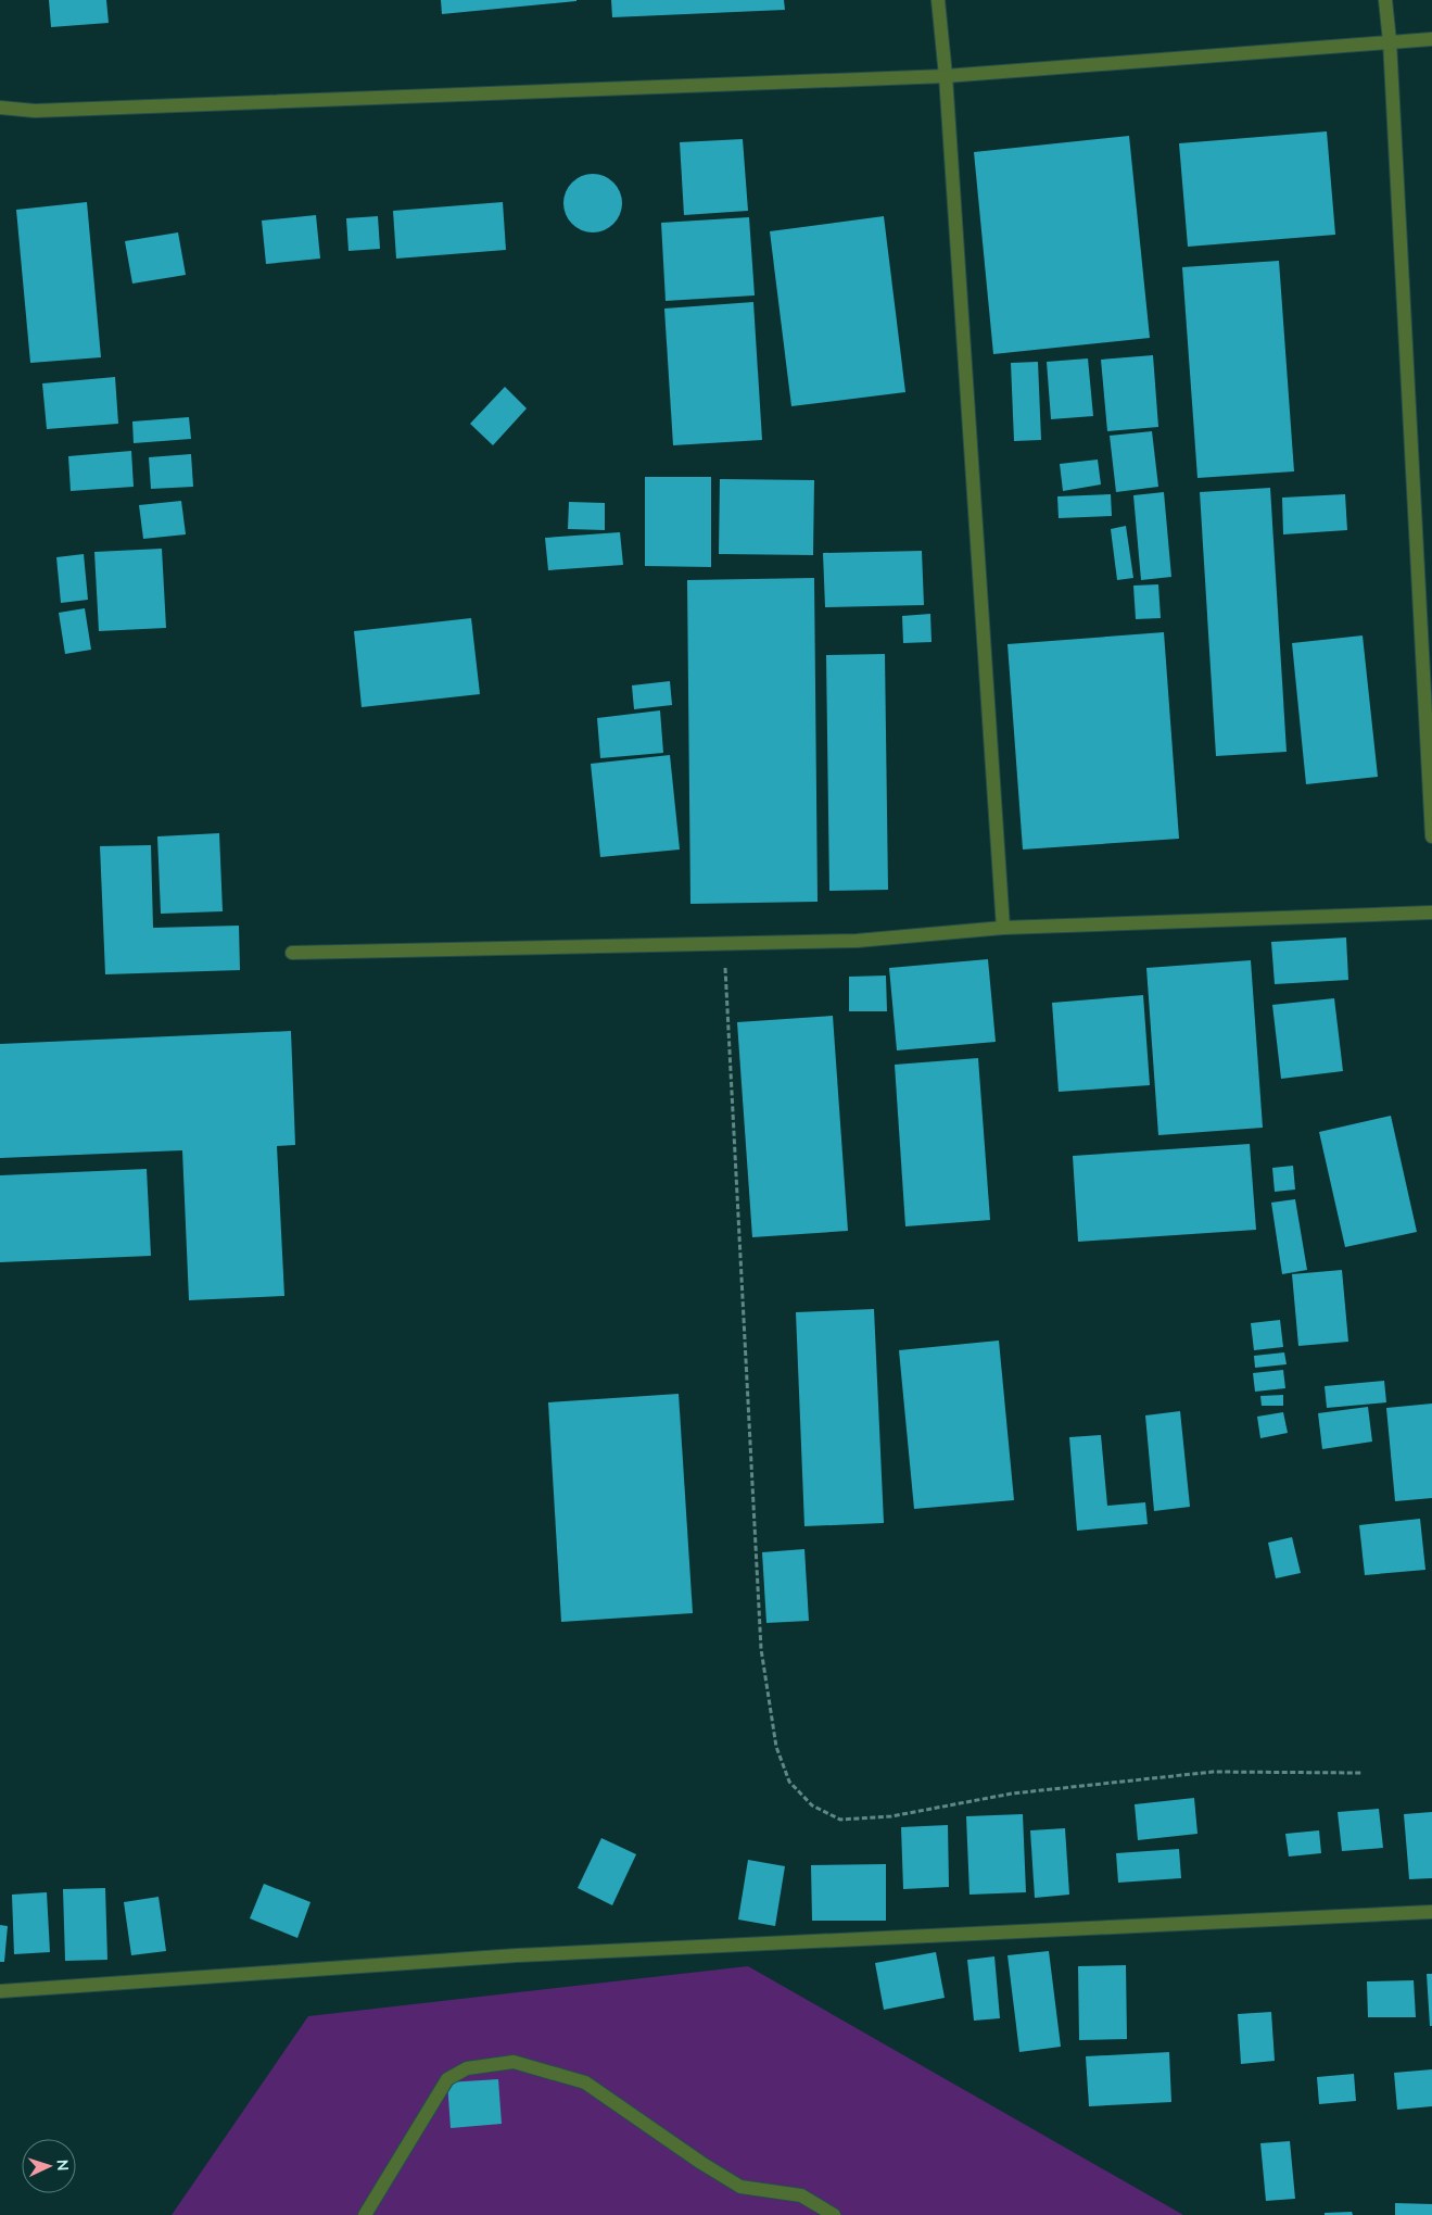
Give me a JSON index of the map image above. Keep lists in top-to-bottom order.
{
  "north": "right"
}
